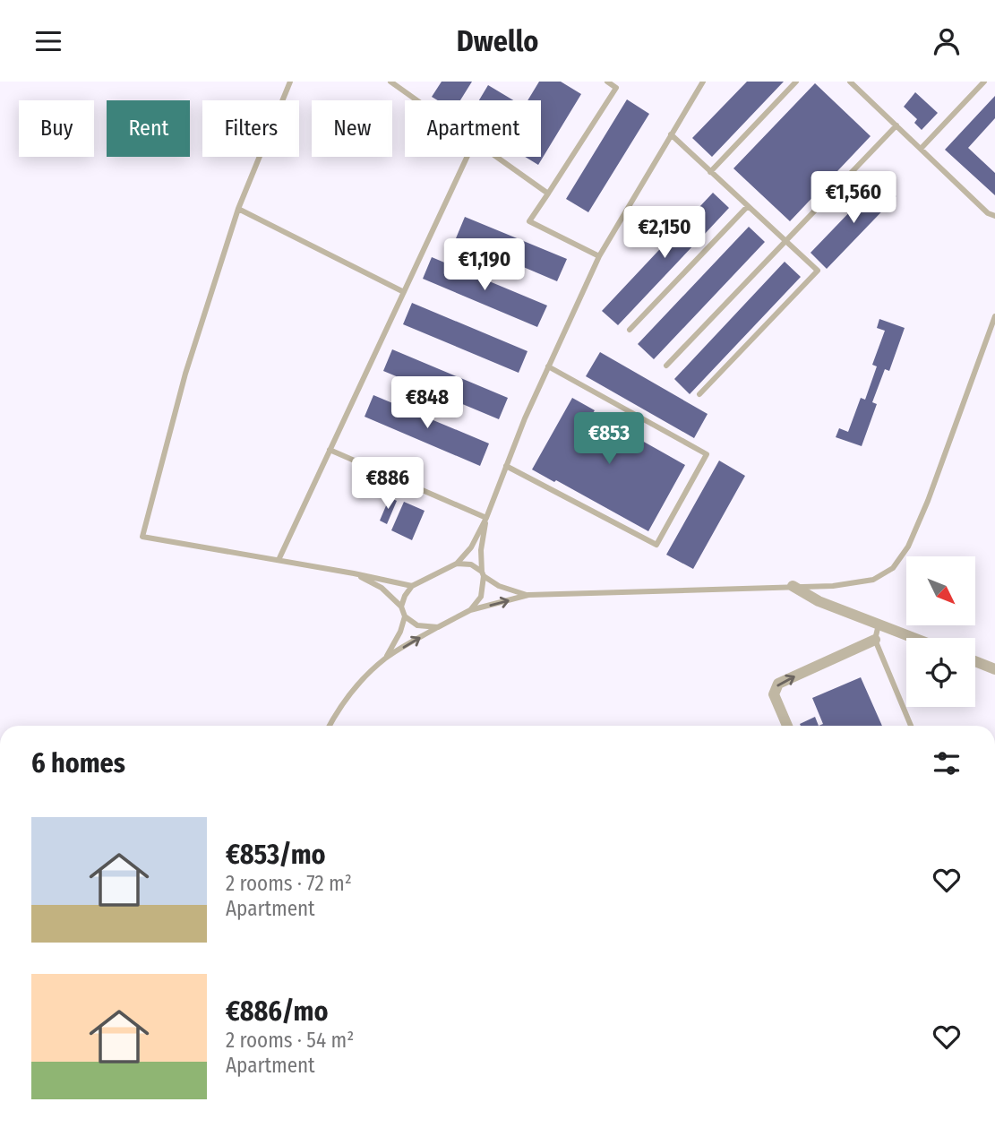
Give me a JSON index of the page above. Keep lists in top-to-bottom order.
{
  "north": "bottom right",
  "page": {
    "header": "Dwello",
    "chip": [
      "Buy",
      "Rent",
      "Filters",
      "New",
      "Apartment"
    ],
    "price": [
      "€1,560",
      "€2,150",
      "€1,190",
      "€848",
      "€853",
      "€886"
    ],
    "heading": "6 homes",
    "list": [
      {
        "name": "€853/mo",
        "note": "2 rooms · 72 m² · Apartment"
      },
      {
        "name": "€886/mo",
        "note": "2 rooms · 54 m² · Apartment"
      }
    ]
  }
}
